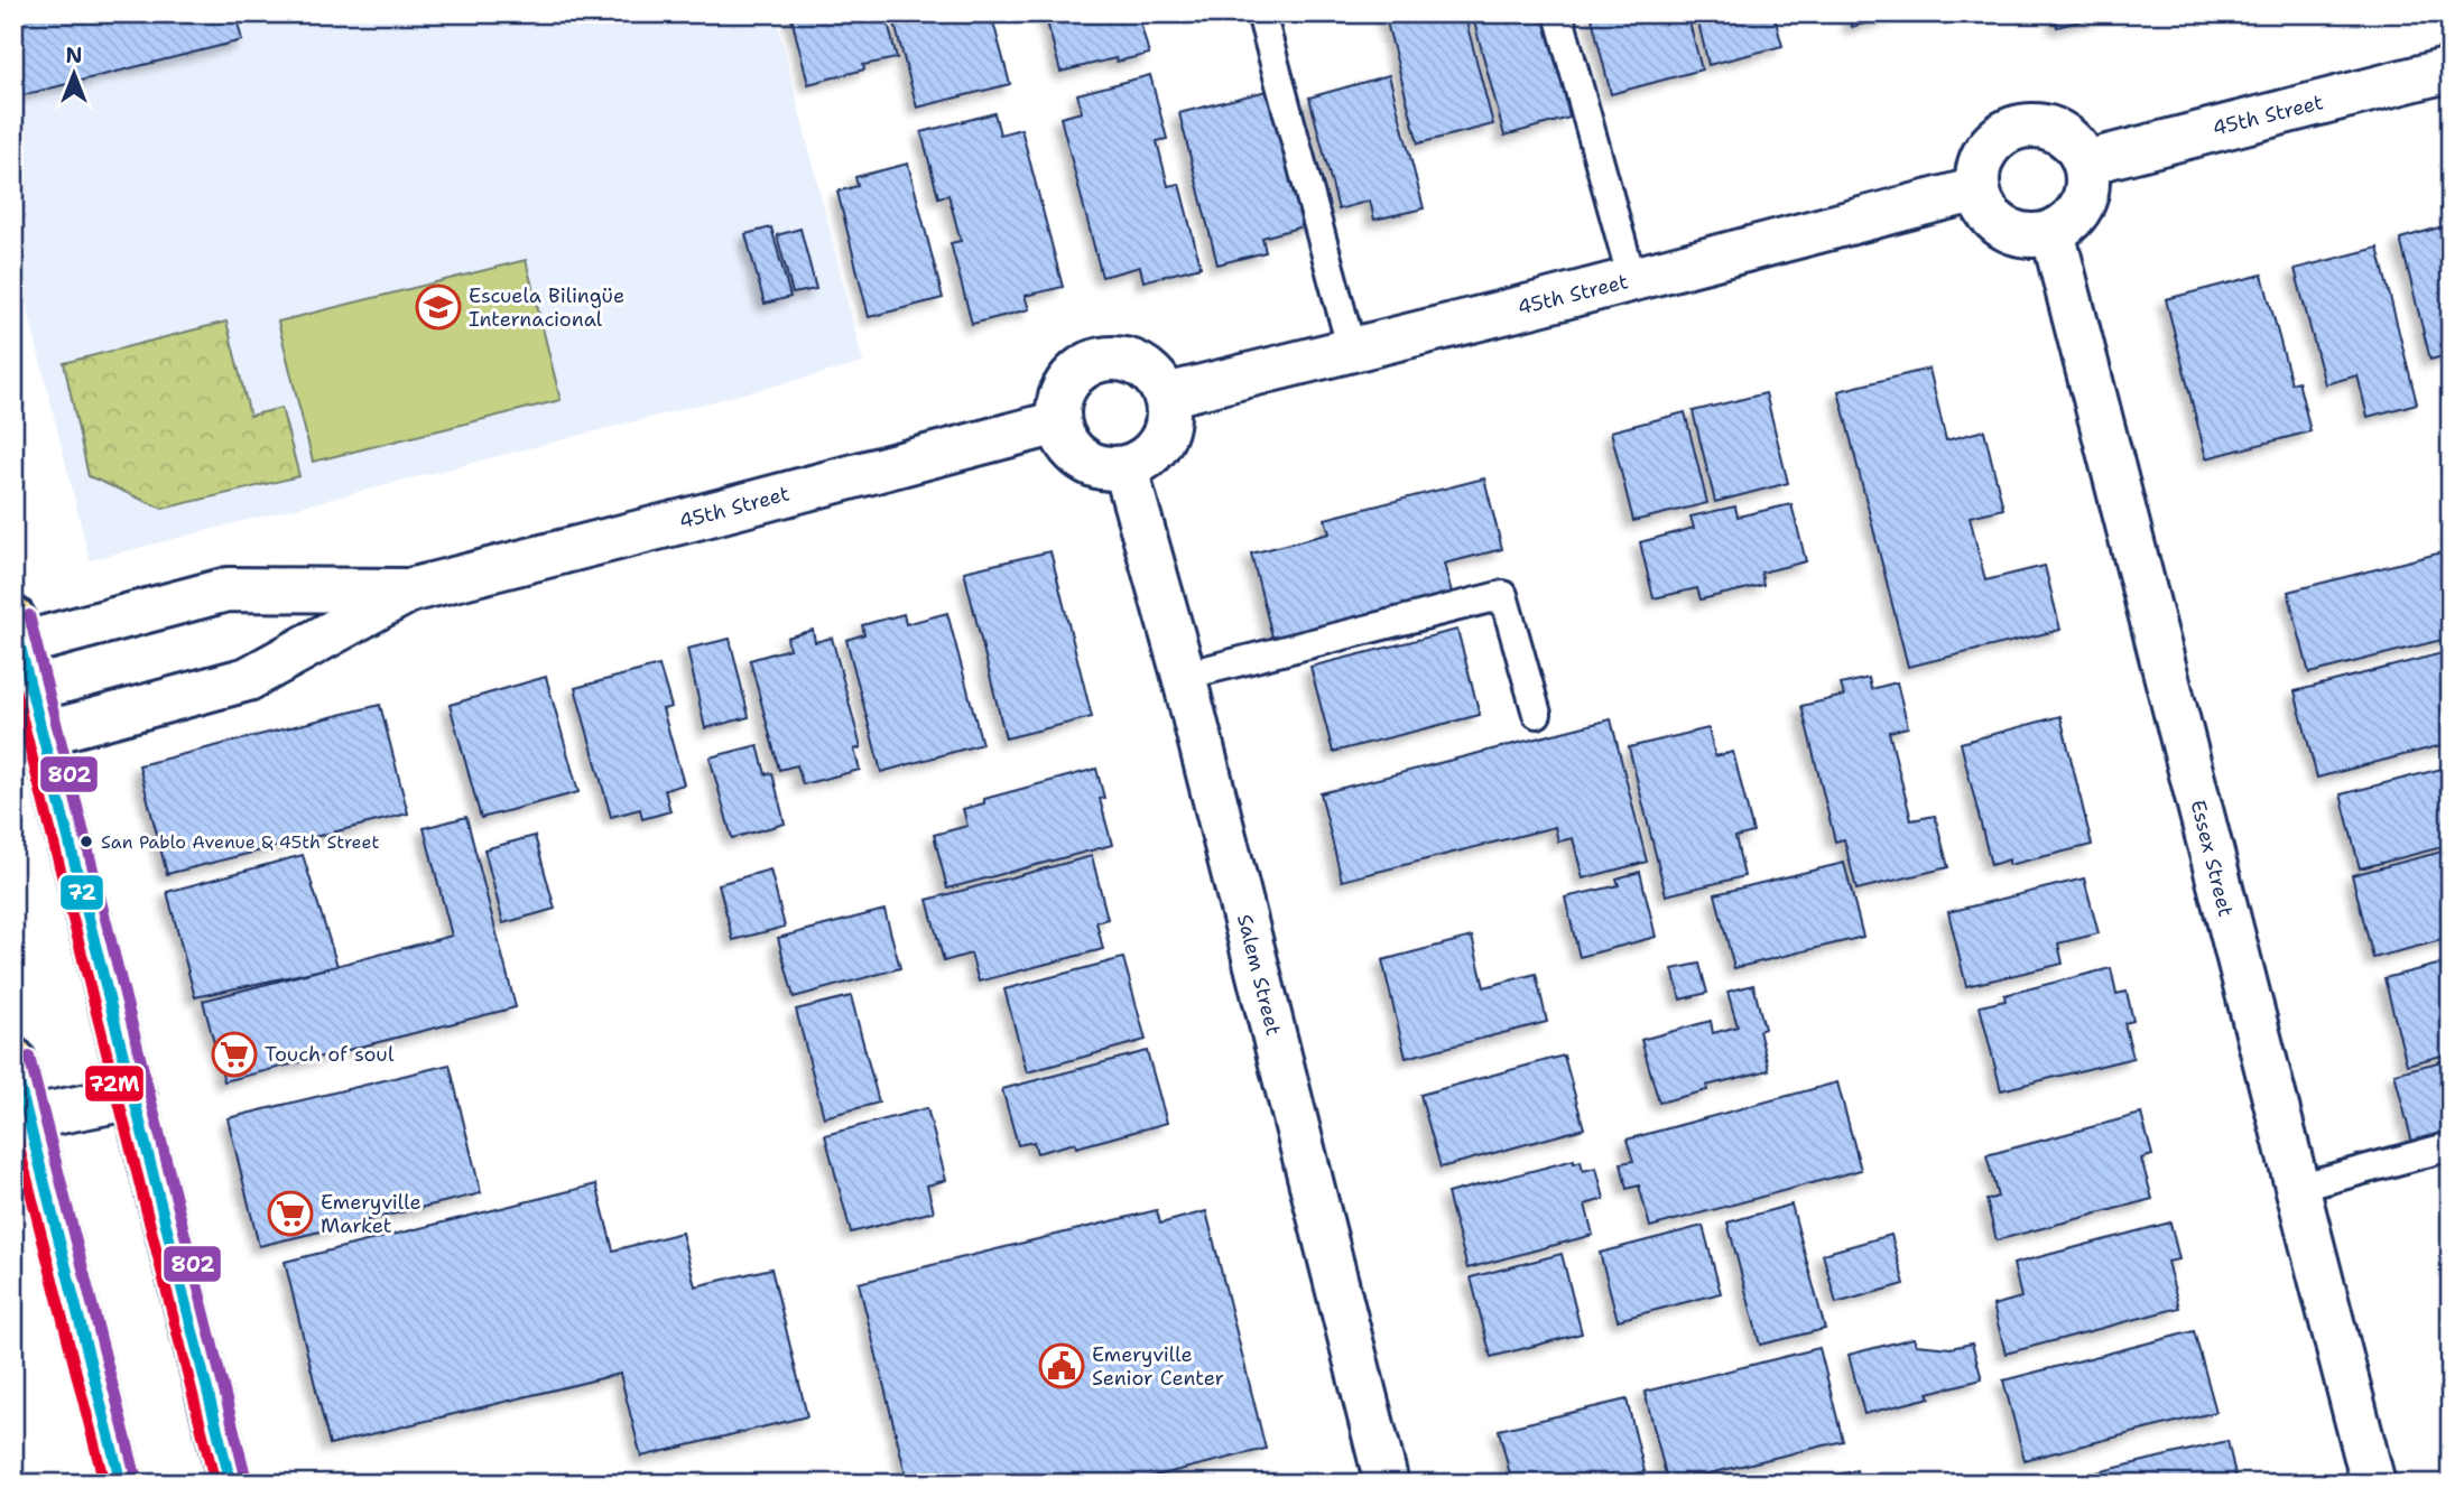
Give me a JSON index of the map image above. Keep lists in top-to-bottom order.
{
  "streets": {
    "street": ["45th Street", "Essex Street", "Salem Street"]
  },
  "crossings": [
    ["45th Street", "Essex Street"],
    ["45th Street", "Salem Street"]
  ],
  "places": {
    "school or university": ["Escuela Bilingüe Internacional"],
    "other": ["San Pablo Avenue & 45th Street"],
    "supermarket": ["Touch of soul", "Emeryville Market"],
    "public building": ["Emeryville Senior Center"]
  },
  "lines": ["transit line 802", "transit line 72", "transit line 72M"],
  "north": "top"
}
